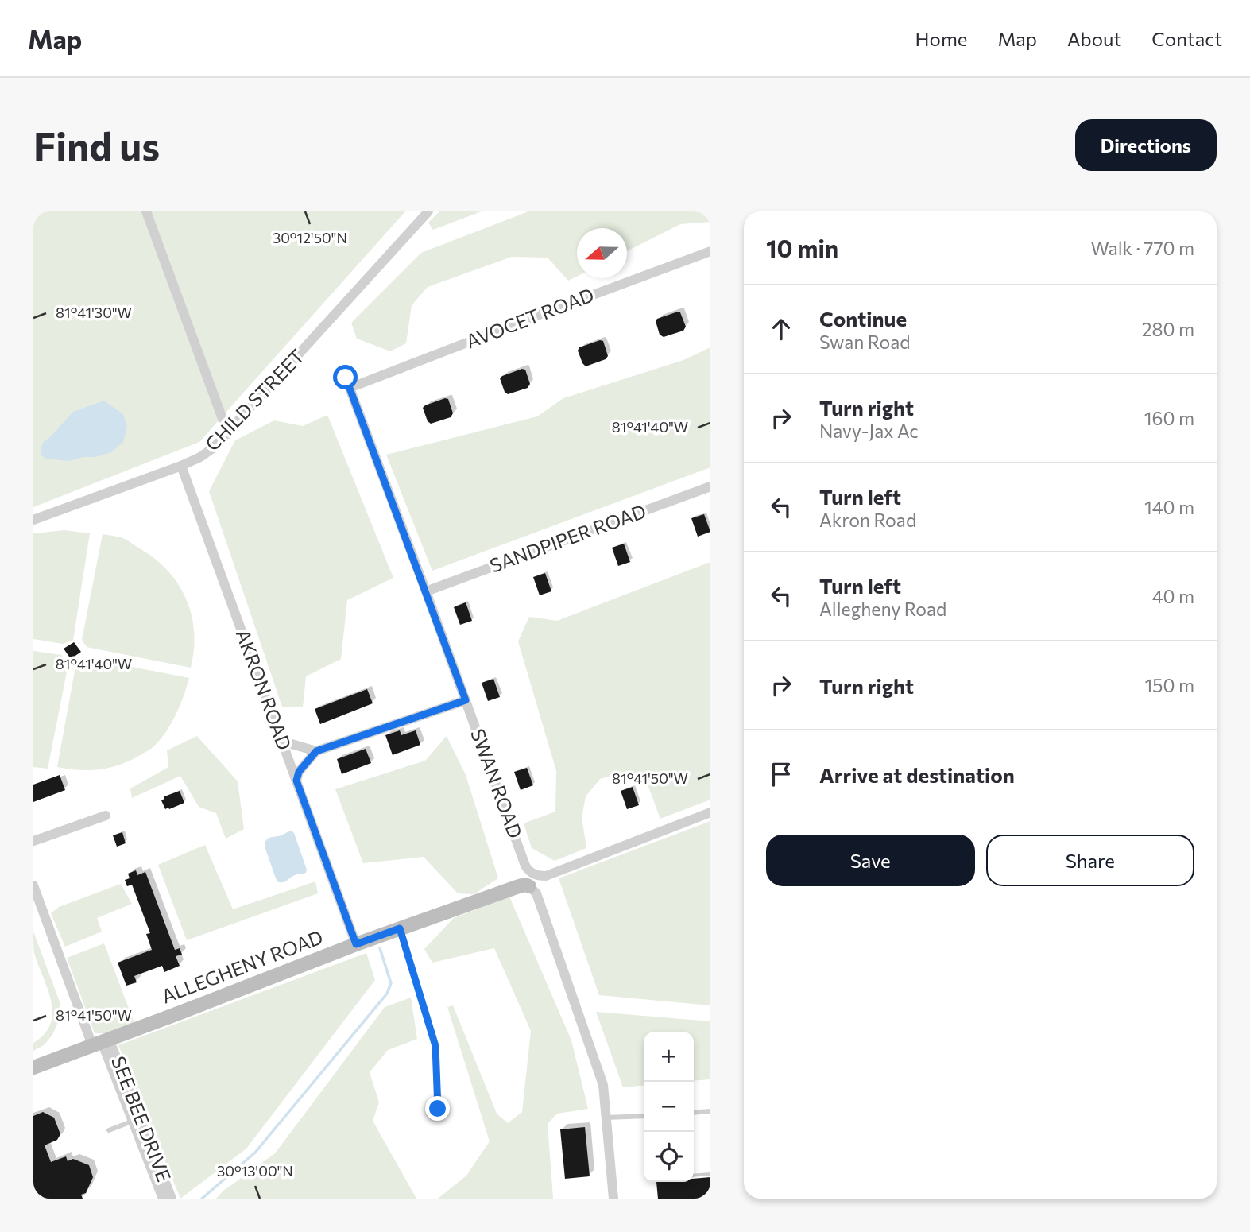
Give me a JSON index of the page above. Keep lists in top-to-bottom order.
{
  "streets": {
    "street": [
      "AVOCET ROAD",
      "CHILD STREET",
      "SANDPIPER ROAD",
      "AKRON ROAD",
      "SWAN ROAD",
      "ALLEGHENY ROAD",
      "SEE BEE DRIVE"
    ]
  },
  "crossings": [
    ["AVOCET ROAD", "SWAN ROAD"],
    ["CHILD STREET", "AKRON ROAD"],
    ["SANDPIPER ROAD", "SWAN ROAD"],
    ["AKRON ROAD", "ALLEGHENY ROAD"],
    ["SWAN ROAD", "ALLEGHENY ROAD"],
    ["ALLEGHENY ROAD", "SEE BEE DRIVE"]
  ],
  "north": "left",
  "page": {
    "header": "Map",
    "nav": [
      "Home",
      "Map",
      "About",
      "Contact"
    ],
    "buttons": [
      "Directions",
      ["Save", "Share"]
    ],
    "title": "Find us",
    "heading": ["10 min", "Walk · 770 m"],
    "list": [
      ["Continue", "Swan Road", "280 m"],
      ["Turn right", "Navy-Jax Ac", "160 m"],
      ["Turn left", "Akron Road", "140 m"],
      ["Turn left", "Allegheny Road", "40 m"],
      ["Turn right", "150 m"],
      "Arrive at destination"
    ],
    "map_buttons": ["+", "−"]
  },
  "coordinates": [
    "30°12'50\"N",
    "81°41'30\"W",
    "81°41'40\"W",
    "81°41'50\"W",
    "30°13'00\"N"
  ]
}
